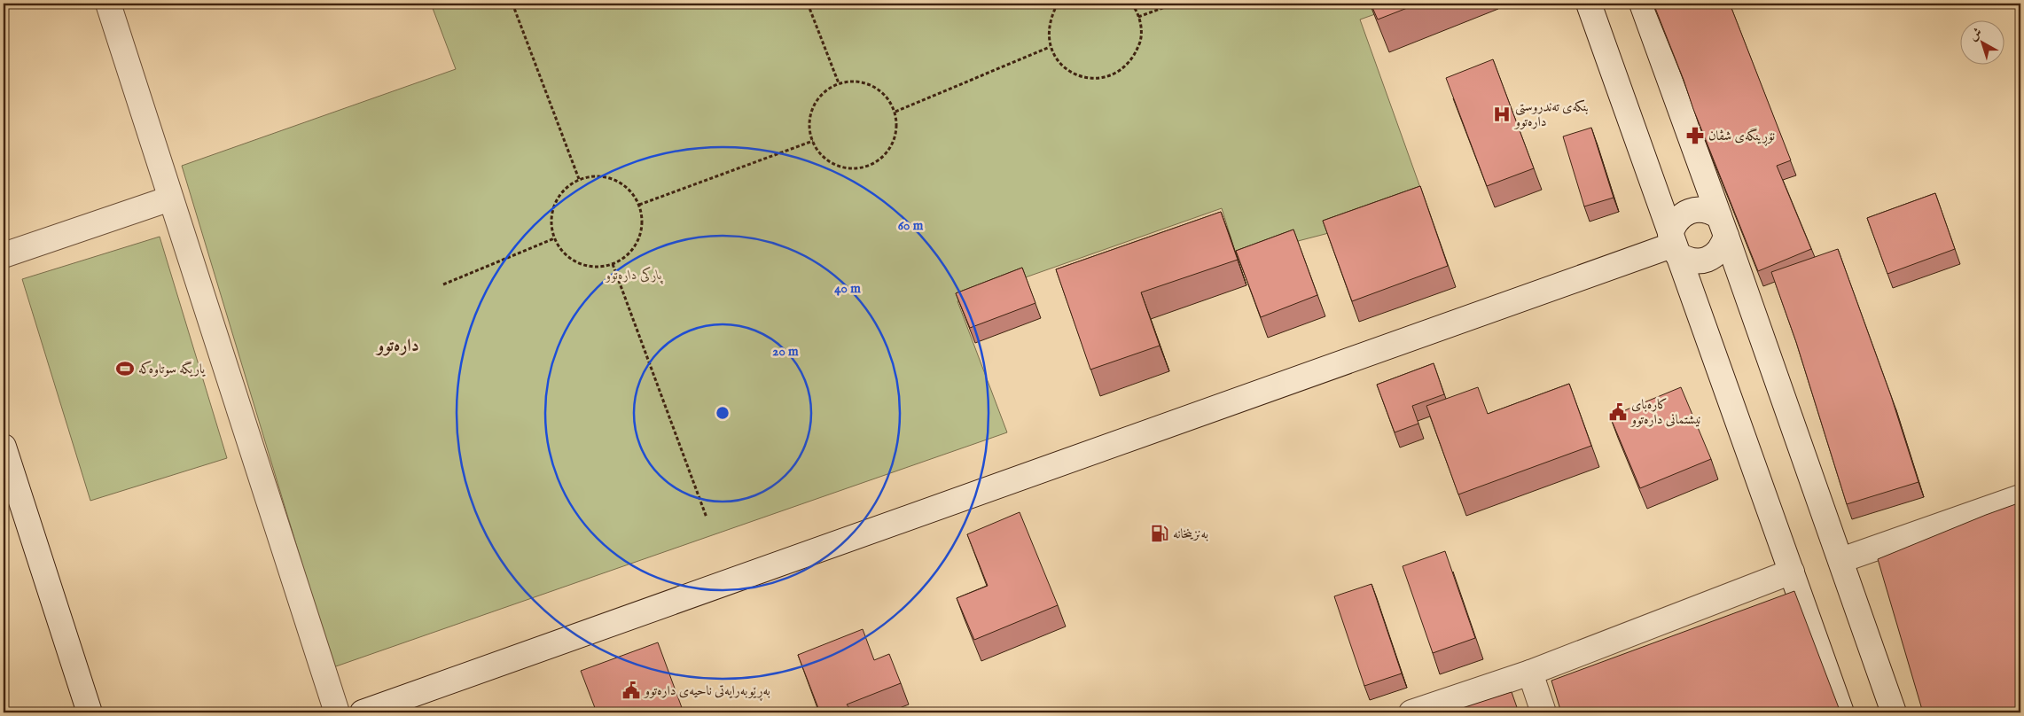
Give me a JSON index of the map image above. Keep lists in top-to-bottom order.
{
  "districts": ["دارەتوو"],
  "parks": ["پارکی دارەتوو"],
  "places": {
    "hospital": ["بنکەی تەندروستی دارەتوو"],
    "pharmacy": ["نۆڕینگەی شڤان"],
    "sports": ["یاریگە سوتاوەکە"],
    "public building": ["کارەبای نیشتمانی دارەتوو", "بەڕێوبەرایەتی ناحیەی دارەتوو"],
    "fuel station": ["بەنزینخانە"]
  },
  "north": "top left",
  "rings": ["60 m", "40 m", "20 m"]
}
